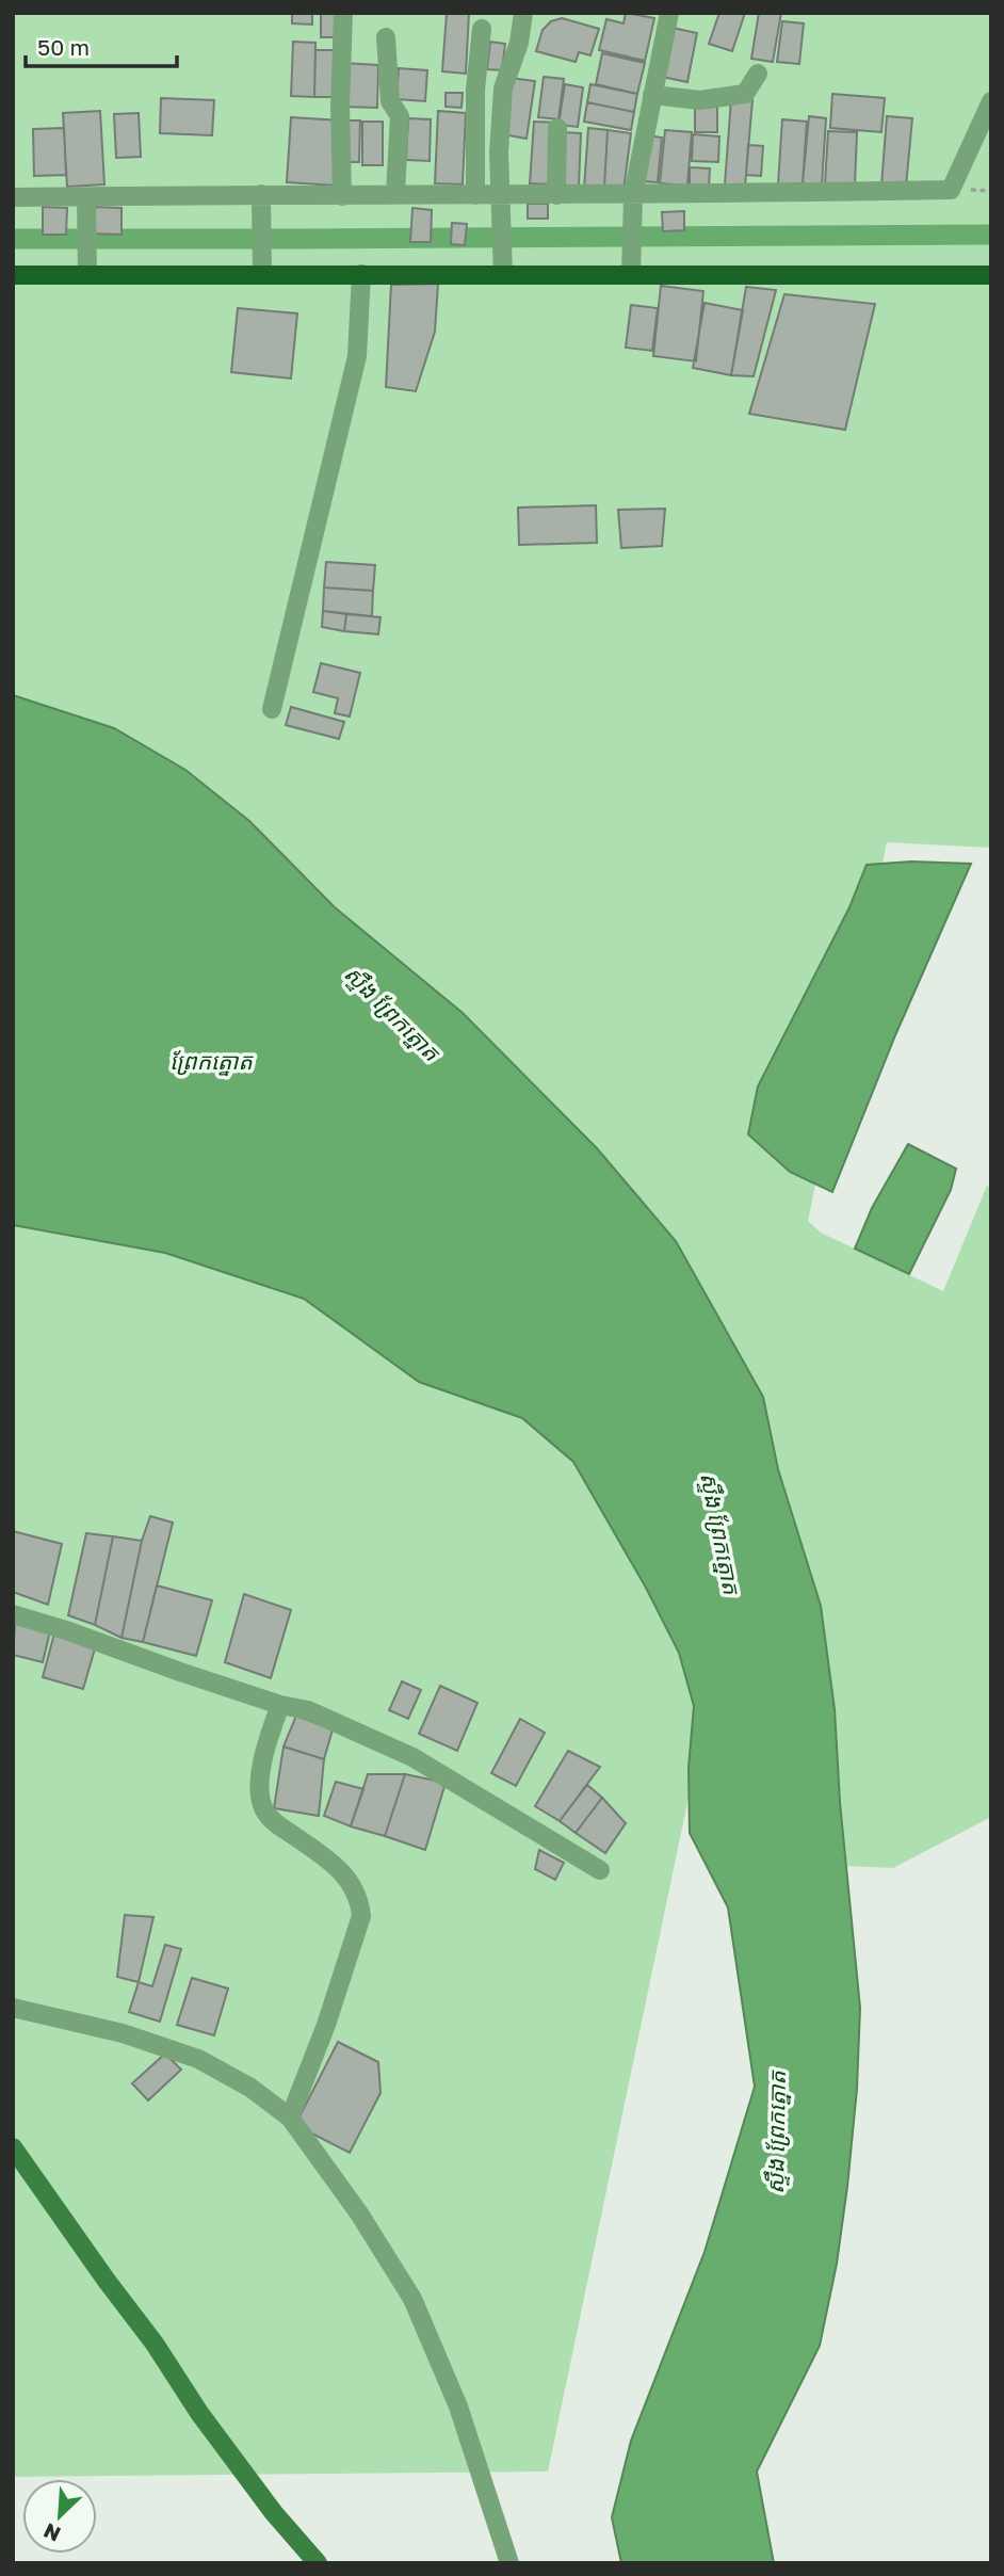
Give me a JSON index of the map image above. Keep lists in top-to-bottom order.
{
  "water": ["ស្ទឹង ព្រែកត្នោត", "ព្រែកត្នោត"],
  "scale_bar": "50 m",
  "north": "bottom left"
}
